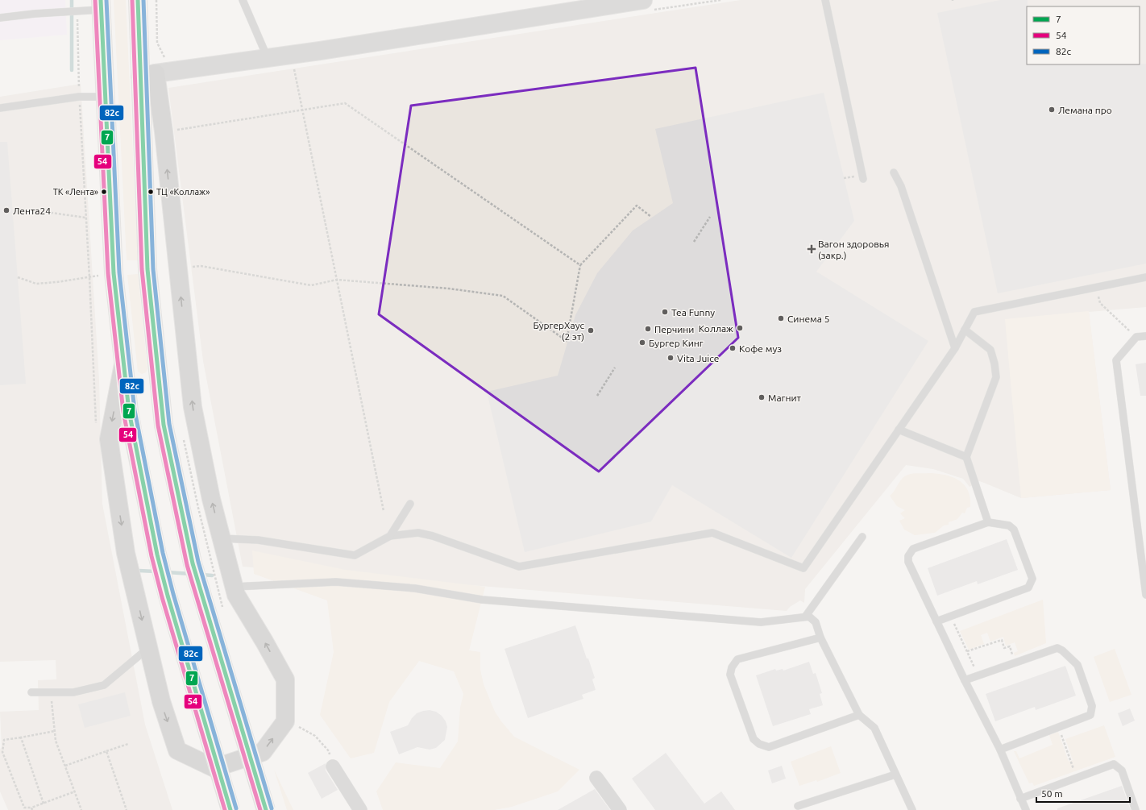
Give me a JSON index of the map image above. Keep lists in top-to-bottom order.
{
  "places": {
    "other": [
      "Лемана про",
      "ТК «Лента»",
      "ТЦ «Коллаж»",
      "Лента24",
      "Tea Funny",
      "Синема 5",
      "Коллаж",
      "Перчини",
      "БургерХаус (2 эт)",
      "Бургер Кинг",
      "Кофе муз",
      "Vita Juice",
      "Магнит"
    ],
    "health": ["Вагон здоровья (закр.)"]
  },
  "lines": ["transit line 7", "transit line 54", "transit line 82с"],
  "legend": ["7", "54", "82с"],
  "scale_bar": "50 m"
}
